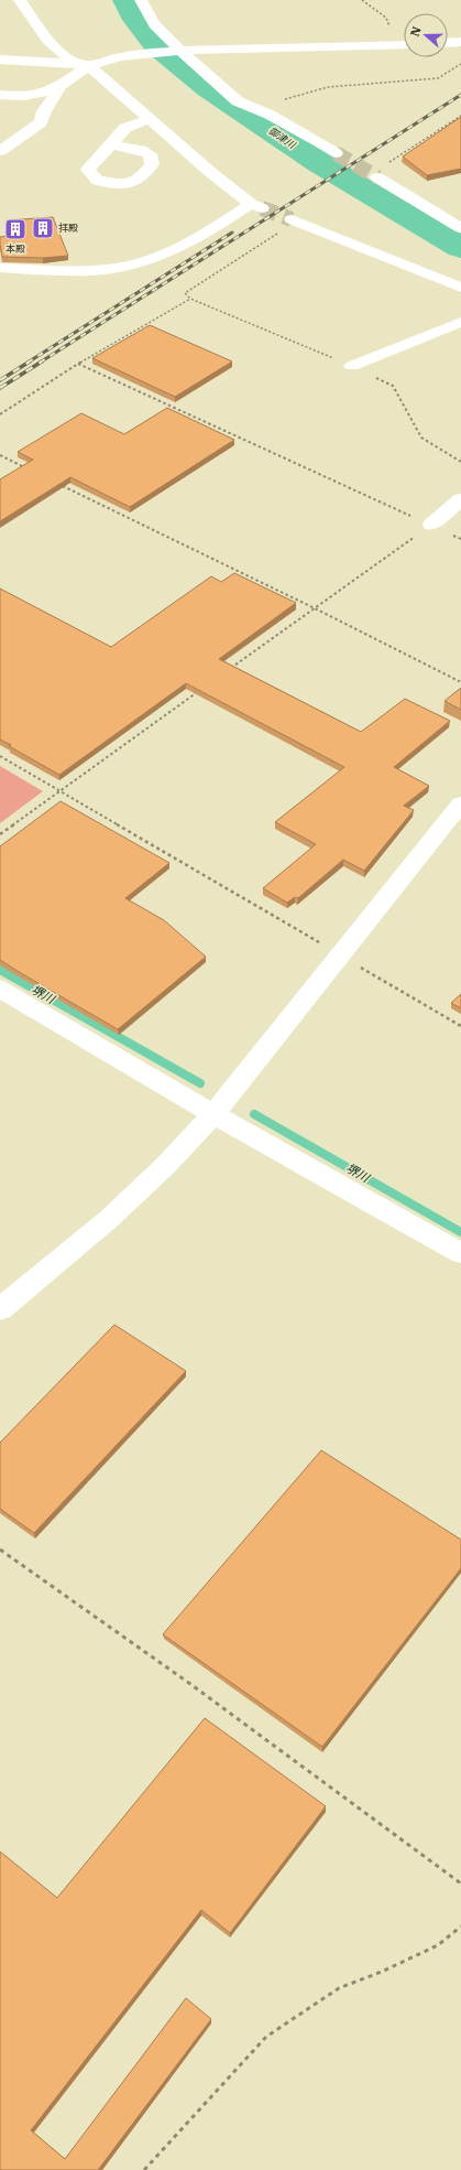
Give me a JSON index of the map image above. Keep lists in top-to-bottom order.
{
  "water": ["御津川", "堺川"],
  "places": {
    "building": ["拝殿", "本殿"]
  },
  "north": "left"
}
